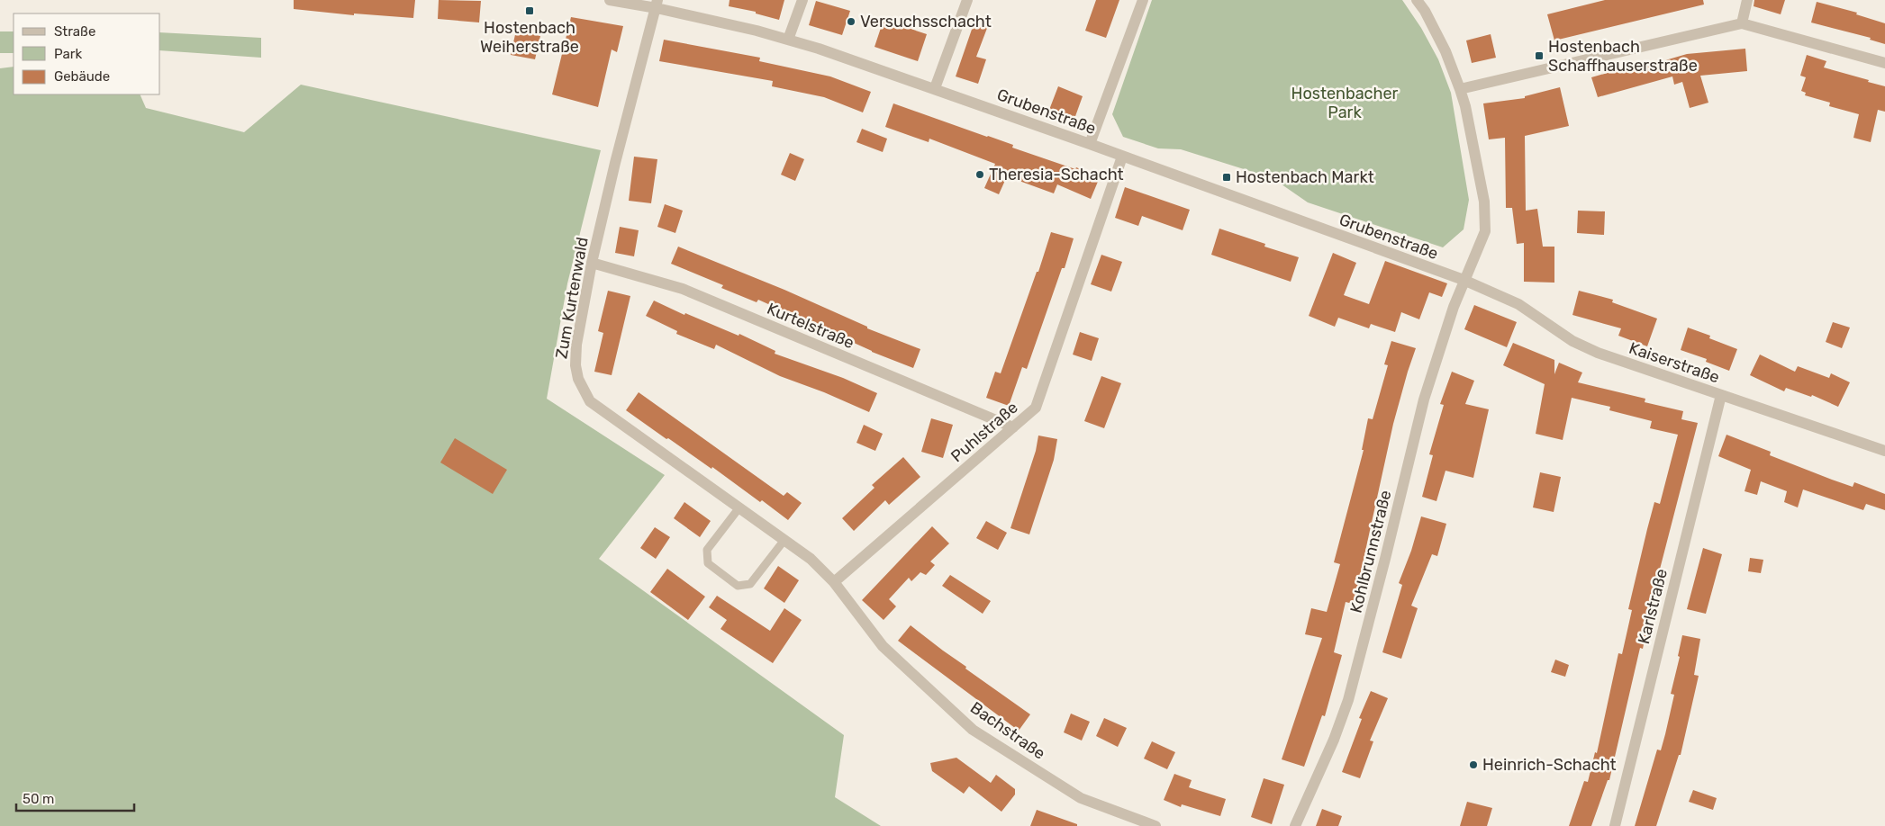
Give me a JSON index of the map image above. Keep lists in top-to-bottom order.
{
  "streets": {
    "street": [
      "Grubenstraße",
      "Zum Kurtenwald",
      "Kurtelstraße",
      "Kaiserstraße",
      "Puhlstraße",
      "Kohlbrunnstraße",
      "Karlstraße",
      "Bachstraße"
    ]
  },
  "crossings": [
    ["Grubenstraße", "Zum Kurtenwald"],
    ["Grubenstraße", "Kaiserstraße"],
    ["Grubenstraße", "Puhlstraße"],
    ["Grubenstraße", "Kohlbrunnstraße"],
    ["Zum Kurtenwald", "Kurtelstraße"],
    ["Zum Kurtenwald", "Puhlstraße"],
    ["Zum Kurtenwald", "Bachstraße"],
    ["Kurtelstraße", "Puhlstraße"],
    ["Kaiserstraße", "Kohlbrunnstraße"],
    ["Kaiserstraße", "Karlstraße"],
    ["Puhlstraße", "Bachstraße"]
  ],
  "parks": ["Hostenbacher Park"],
  "places": {
    "transit": ["Hostenbach Weiherstraße", "Hostenbach Schaffhauserstraße", "Hostenbach Markt"],
    "other": ["Versuchsschacht", "Theresia-Schacht", "Heinrich-Schacht"]
  },
  "legend": ["Straße", "Park", "Gebäude"],
  "scale_bar": "50 m"
}
